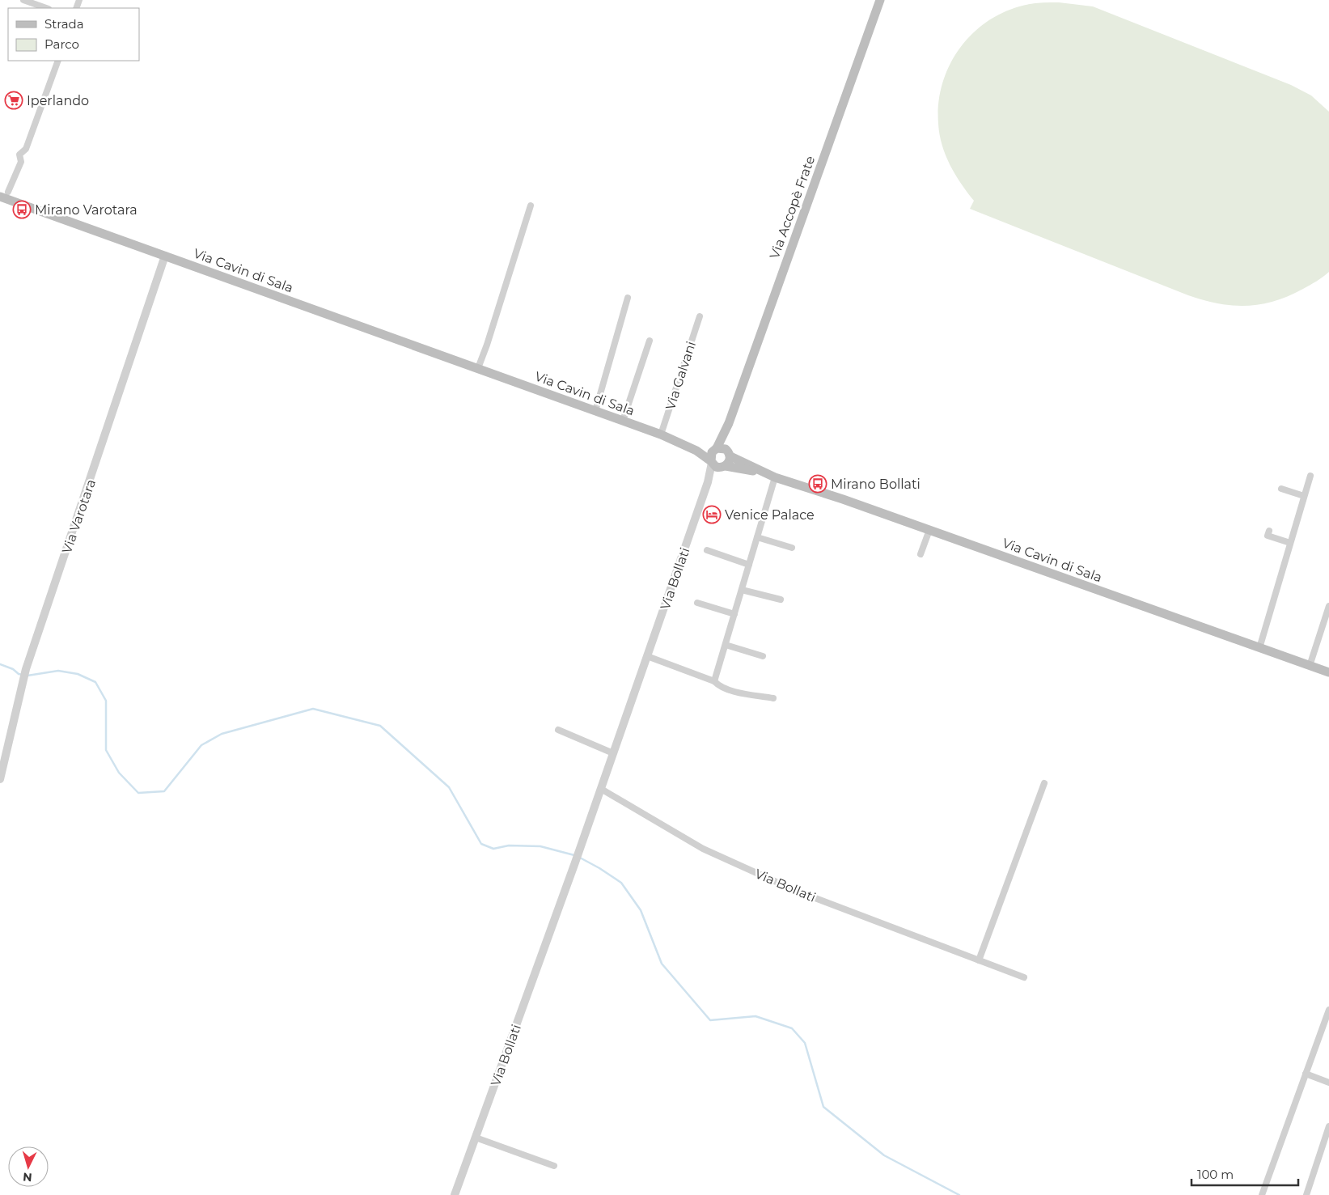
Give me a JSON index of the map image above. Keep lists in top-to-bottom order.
{
  "streets": {
    "main road": ["Via Accopè Frate", "Via Cavin di Sala"],
    "street": ["Via Galvani", "Via Varotara", "Via Bollati"]
  },
  "crossings": [
    ["Via Accopè Frate", "Via Cavin di Sala"],
    ["Via Accopè Frate", "Via Bollati"],
    ["Via Cavin di Sala", "Via Galvani"],
    ["Via Cavin di Sala", "Via Varotara"],
    ["Via Cavin di Sala", "Via Bollati"]
  ],
  "places": {
    "supermarket": ["Iperlando"],
    "bus stop": ["Mirano Varotara", "Mirano Bollati"],
    "hotel": ["Venice Palace"]
  },
  "legend": ["Strada", "Parco"],
  "scale_bar": "100 m",
  "north": "bottom"
}
